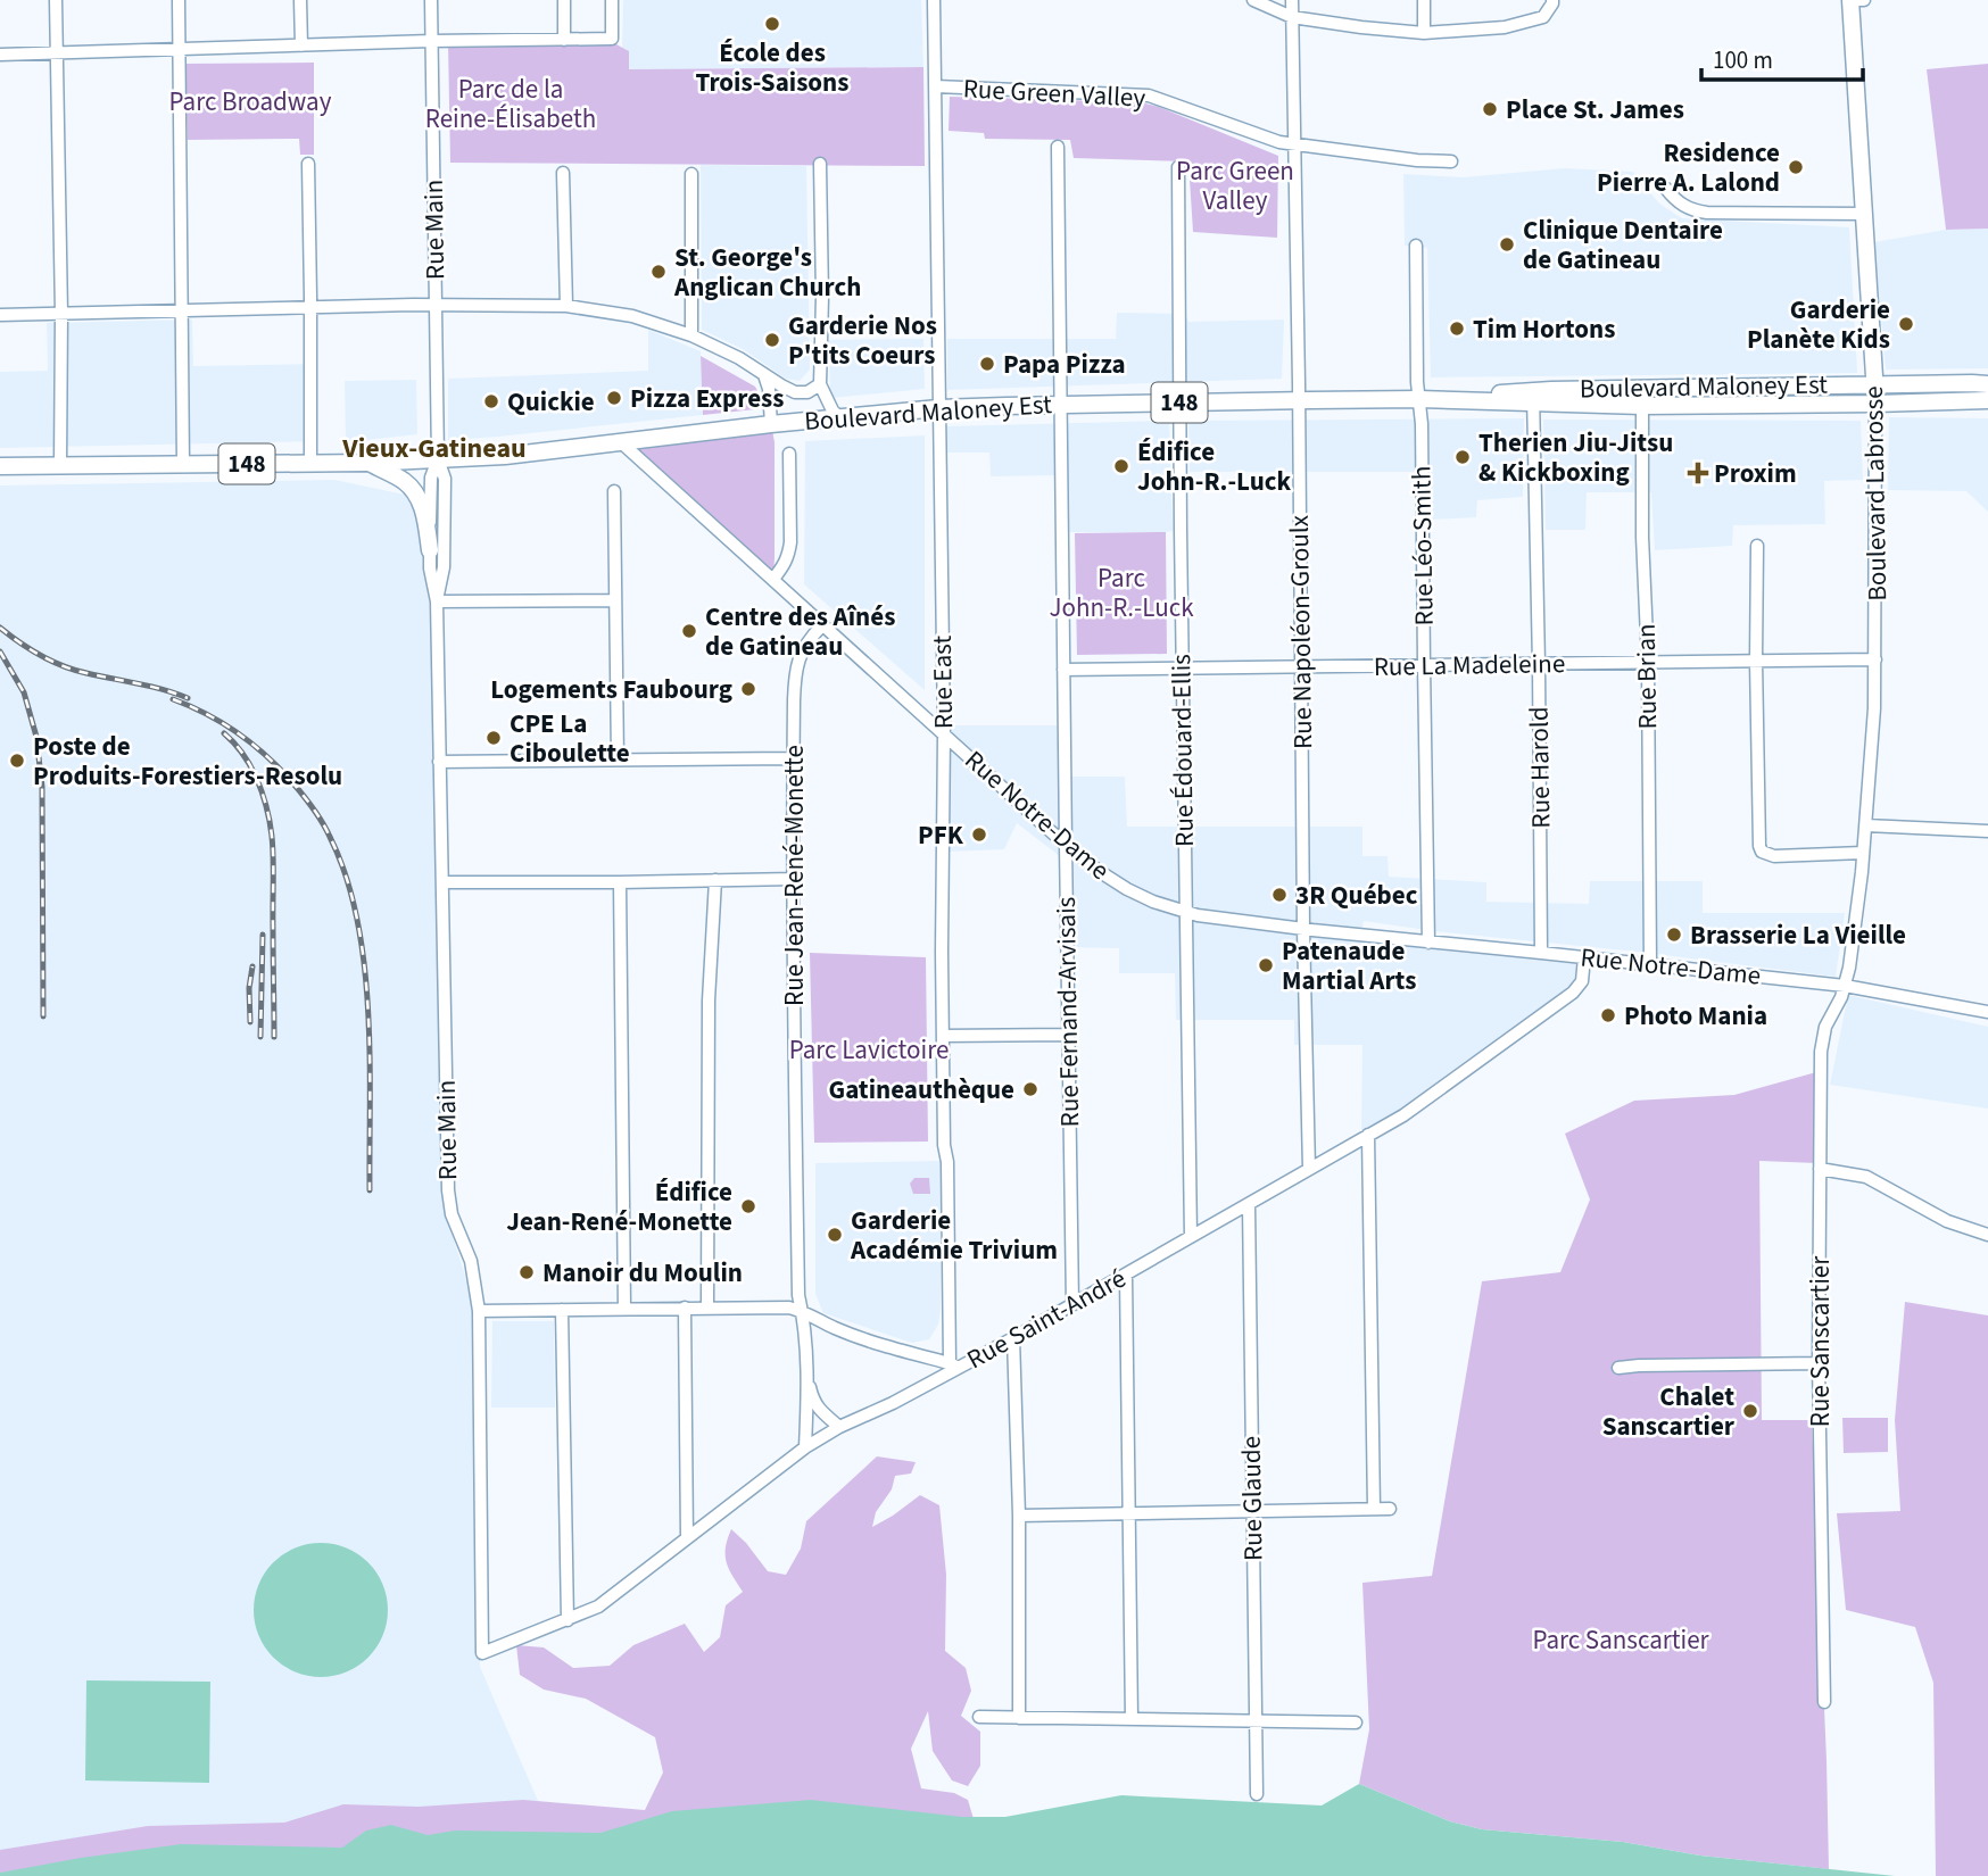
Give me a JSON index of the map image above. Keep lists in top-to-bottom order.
{
  "streets": {
    "main road": ["Boulevard Maloney Est", "148", "Boulevard Labrosse"],
    "street": [
      "Rue Green Valley",
      "Rue Main",
      "Rue Léo-Smith",
      "Rue Napoléon-Groulx",
      "Rue La Madeleine",
      "Rue Brian",
      "Rue East",
      "Rue Édouard-Ellis",
      "Rue Harold",
      "Rue Notre-Dame",
      "Rue Jean-René-Monette",
      "Rue Fernand-Arvisais",
      "Rue Saint-André",
      "Rue Sanscartier",
      "Rue Glaude"
    ]
  },
  "crossings": [
    ["Rue Green Valley", "Rue Napoléon-Groulx"],
    ["Rue Green Valley", "Rue East"],
    ["Rue Main", "Boulevard Maloney Est"],
    ["Rue Main", "148"],
    ["Rue Main", "Rue Saint-André"],
    ["Boulevard Maloney Est", "148"],
    ["Boulevard Maloney Est", "Boulevard Labrosse"],
    ["Boulevard Maloney Est", "Rue Léo-Smith"],
    ["Boulevard Maloney Est", "Rue Napoléon-Groulx"],
    ["Boulevard Maloney Est", "Rue Brian"],
    ["Boulevard Maloney Est", "Rue East"],
    ["Boulevard Maloney Est", "Rue Édouard-Ellis"],
    ["Boulevard Maloney Est", "Rue Harold"],
    ["Boulevard Maloney Est", "Rue Notre-Dame"],
    ["Boulevard Maloney Est", "Rue Fernand-Arvisais"],
    ["Boulevard Labrosse", "Rue La Madeleine"],
    ["Boulevard Labrosse", "Rue Notre-Dame"],
    ["Boulevard Labrosse", "Rue Sanscartier"],
    ["Rue Léo-Smith", "Rue La Madeleine"],
    ["Rue Léo-Smith", "Rue Notre-Dame"],
    ["Rue Napoléon-Groulx", "Rue La Madeleine"],
    ["Rue Napoléon-Groulx", "Rue Notre-Dame"],
    ["Rue Napoléon-Groulx", "Rue Saint-André"],
    ["Rue La Madeleine", "Rue Brian"],
    ["Rue La Madeleine", "Rue Édouard-Ellis"],
    ["Rue La Madeleine", "Rue Harold"],
    ["Rue La Madeleine", "Rue Fernand-Arvisais"],
    ["Rue Brian", "Rue Notre-Dame"],
    ["Rue East", "Rue Notre-Dame"],
    ["Rue East", "Rue Saint-André"],
    ["Rue Édouard-Ellis", "Rue Notre-Dame"],
    ["Rue Édouard-Ellis", "Rue Saint-André"],
    ["Rue Harold", "Rue Notre-Dame"],
    ["Rue Notre-Dame", "Rue Jean-René-Monette"],
    ["Rue Notre-Dame", "Rue Fernand-Arvisais"],
    ["Rue Notre-Dame", "Rue Saint-André"],
    ["Rue Notre-Dame", "Rue Sanscartier"],
    ["Rue Jean-René-Monette", "Rue Saint-André"],
    ["Rue Fernand-Arvisais", "Rue Saint-André"],
    ["Rue Saint-André", "Rue Glaude"]
  ],
  "districts": ["Vieux-Gatineau"],
  "parks": [
    "Parc de la Reine-Élisabeth",
    "Parc Broadway",
    "Parc Green Valley",
    "Parc John-R.-Luck",
    "Parc Lavictoire",
    "Parc Sanscartier"
  ],
  "places": {
    "other": [
      "École des Trois-Saisons",
      "Place St. James",
      "Residence Pierre A. Lalond",
      "Clinique Dentaire de Gatineau",
      "St. George's Anglican Church",
      "Garderie Planète Kids",
      "Tim Hortons",
      "Garderie Nos P'tits Coeurs",
      "Papa Pizza",
      "Pizza Express",
      "Quickie",
      "Therien Jiu-Jitsu & Kickboxing",
      "Édifice John-R.-Luck",
      "Centre des Aînés de Gatineau",
      "Logements Faubourg",
      "CPE La Ciboulette",
      "Poste de Produits-Forestiers-Resolu",
      "PFK",
      "3R Québec",
      "Brasserie La Vieille",
      "Patenaude Martial Arts",
      "Photo Mania",
      "Gatineauthèque",
      "Édifice Jean-René-Monette",
      "Garderie Académie Trivium",
      "Manoir du Moulin",
      "Chalet Sanscartier"
    ],
    "health": ["Proxim"]
  },
  "scale_bar": "100 m"
}
